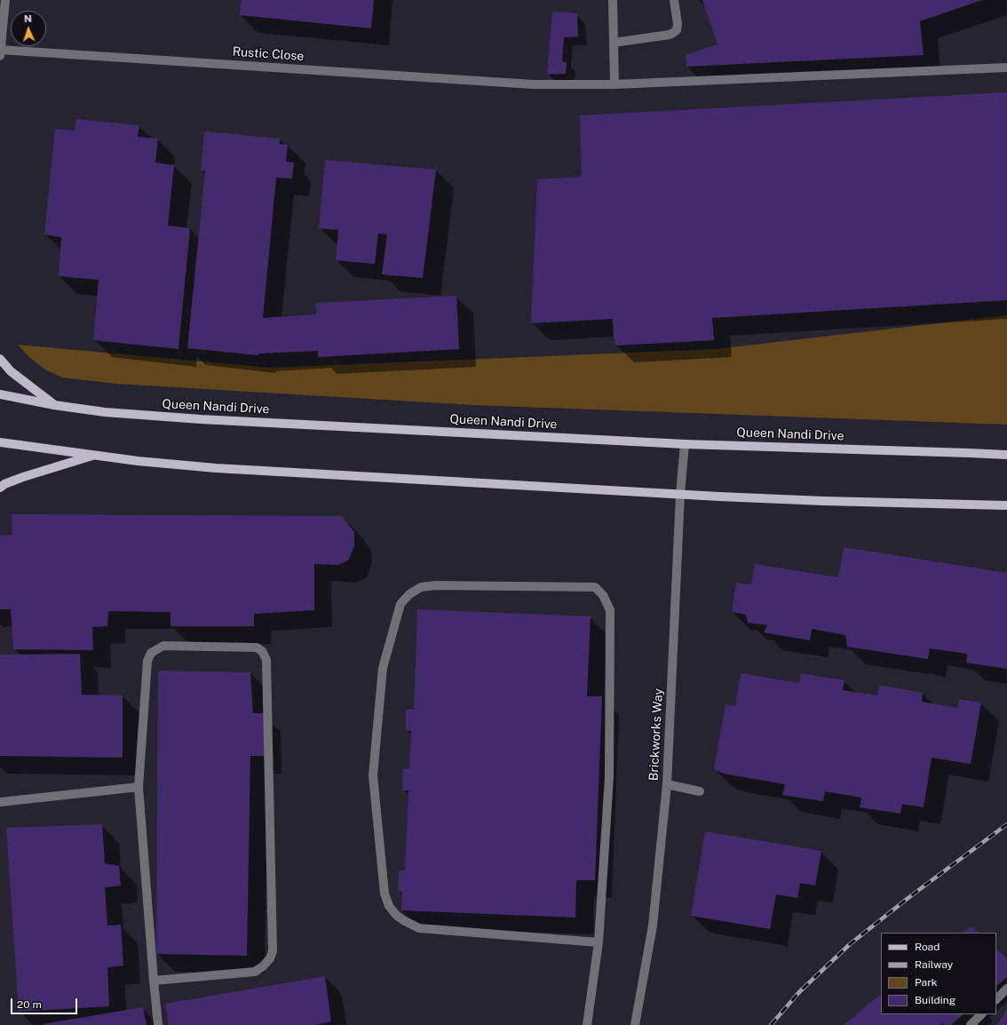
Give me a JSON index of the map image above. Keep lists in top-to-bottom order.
{
  "streets": {
    "main road": ["Queen Nandi Drive"],
    "lane": ["Rustic Close", "Brickworks Way"]
  },
  "crossings": [
    ["Queen Nandi Drive", "Brickworks Way"]
  ],
  "legend": [
    "Road",
    "Railway",
    "Park",
    "Building"
  ],
  "scale_bar": "20 m",
  "north": "top"
}
